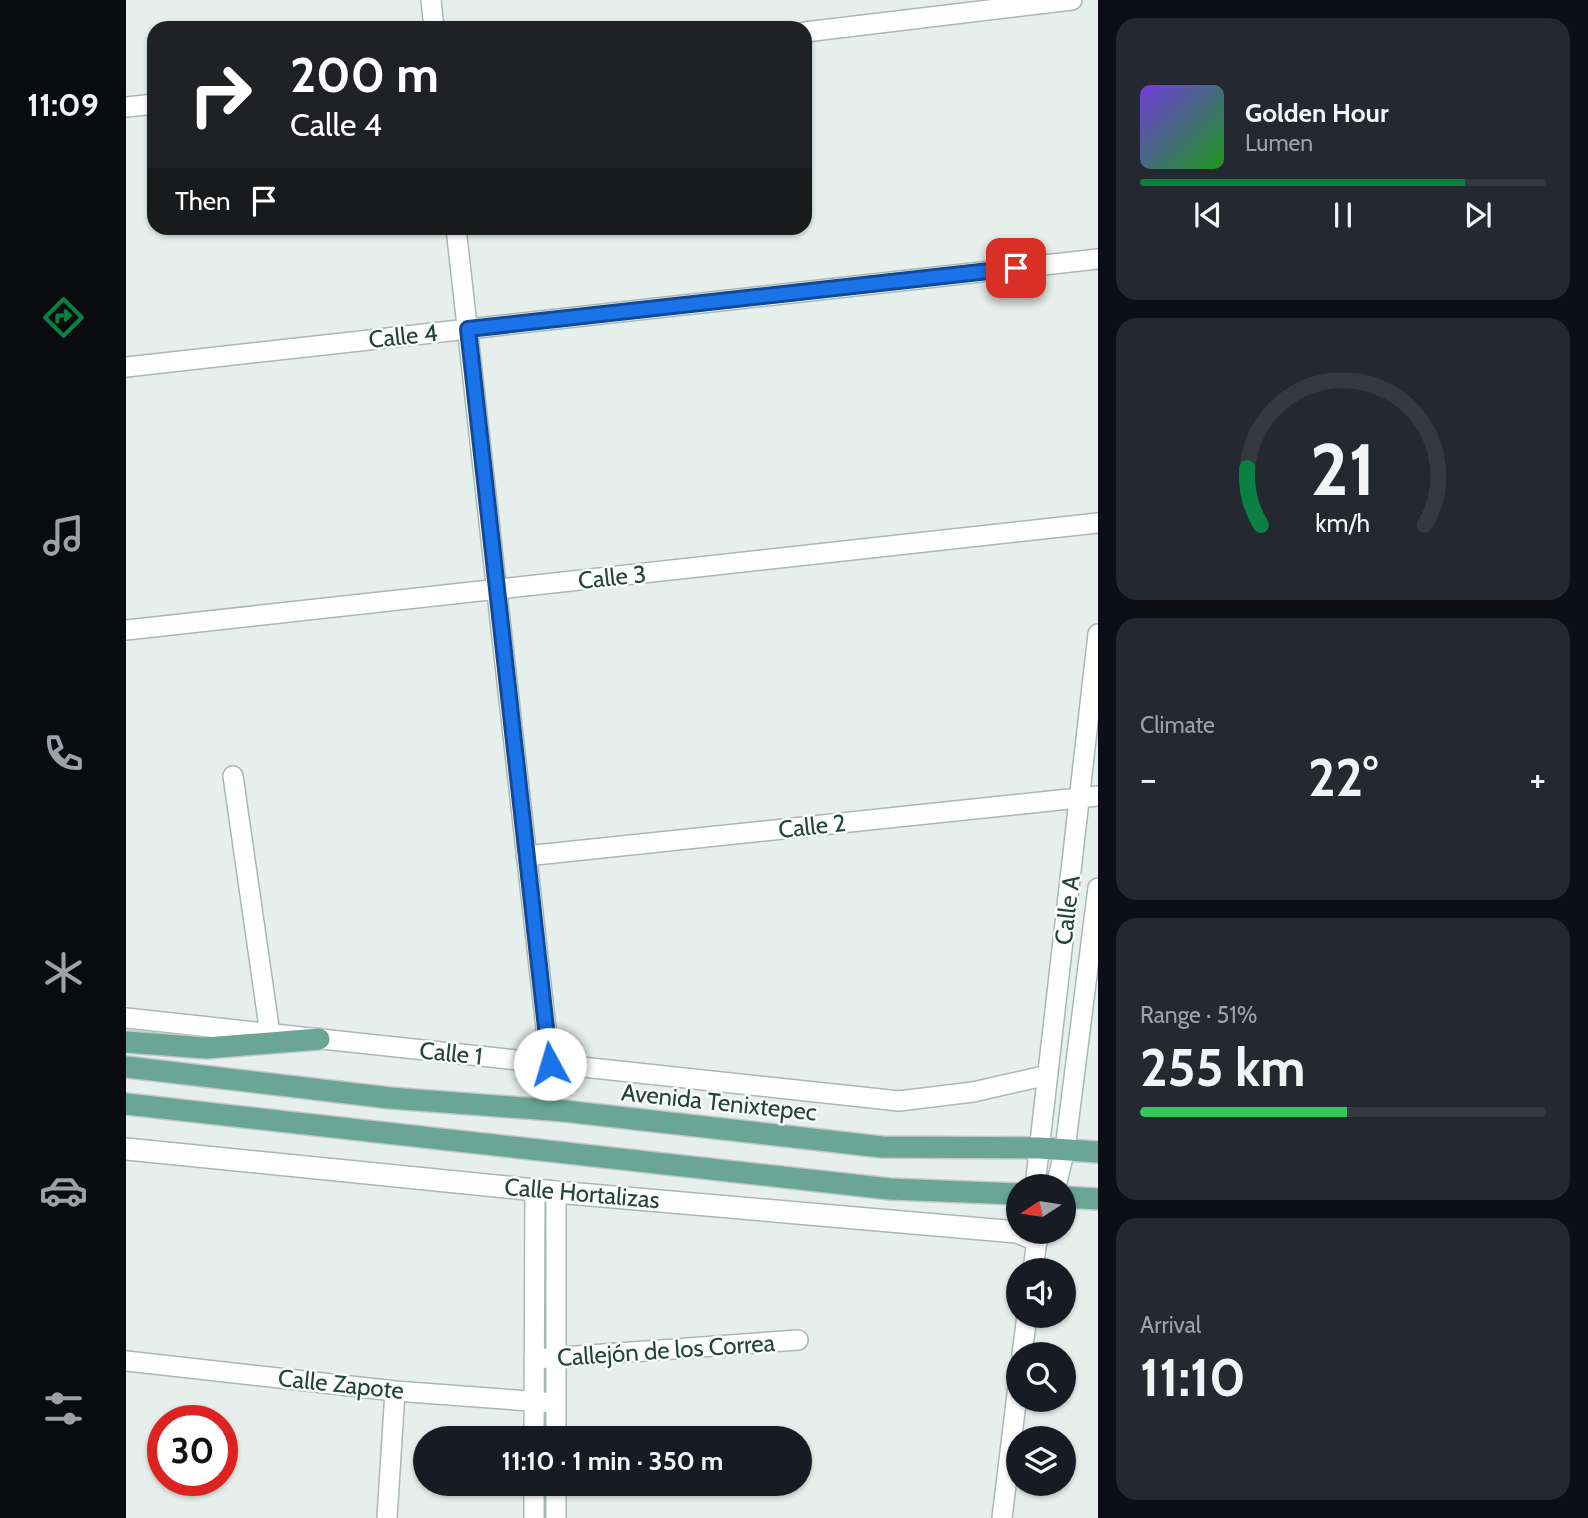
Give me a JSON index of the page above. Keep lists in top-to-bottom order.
{
  "streets": {
    "main road": ["Avenida Tenixtepec"],
    "street": [
      "Calle 4",
      "Calle 3",
      "Calle 2",
      "Calle A",
      "Calle 1",
      "Calle Hortalizas",
      "Callejón de los Correa",
      "Calle Zapote"
    ]
  },
  "crossings": [
    ["Calle 2", "Calle A"],
    ["Calle A", "Calle 1"],
    ["Calle A", "Avenida Tenixtepec"]
  ],
  "north": "left",
  "page": {
    "tabs": "11:09",
    "turn": ["200 m", "Calle 4"],
    "song": ["Golden Hour", "Lumen"],
    "then": "Then",
    "tile": [
      "Climate",
      ["Range · 51%", "255 km"],
      ["Arrival", "11:10"]
    ],
    "heat": ["−", "22°", "+"],
    "limit": "30",
    "trip": "11:10 · 1 min · 350 m",
    "gauge": ["21", "km/h"]
  }
}
